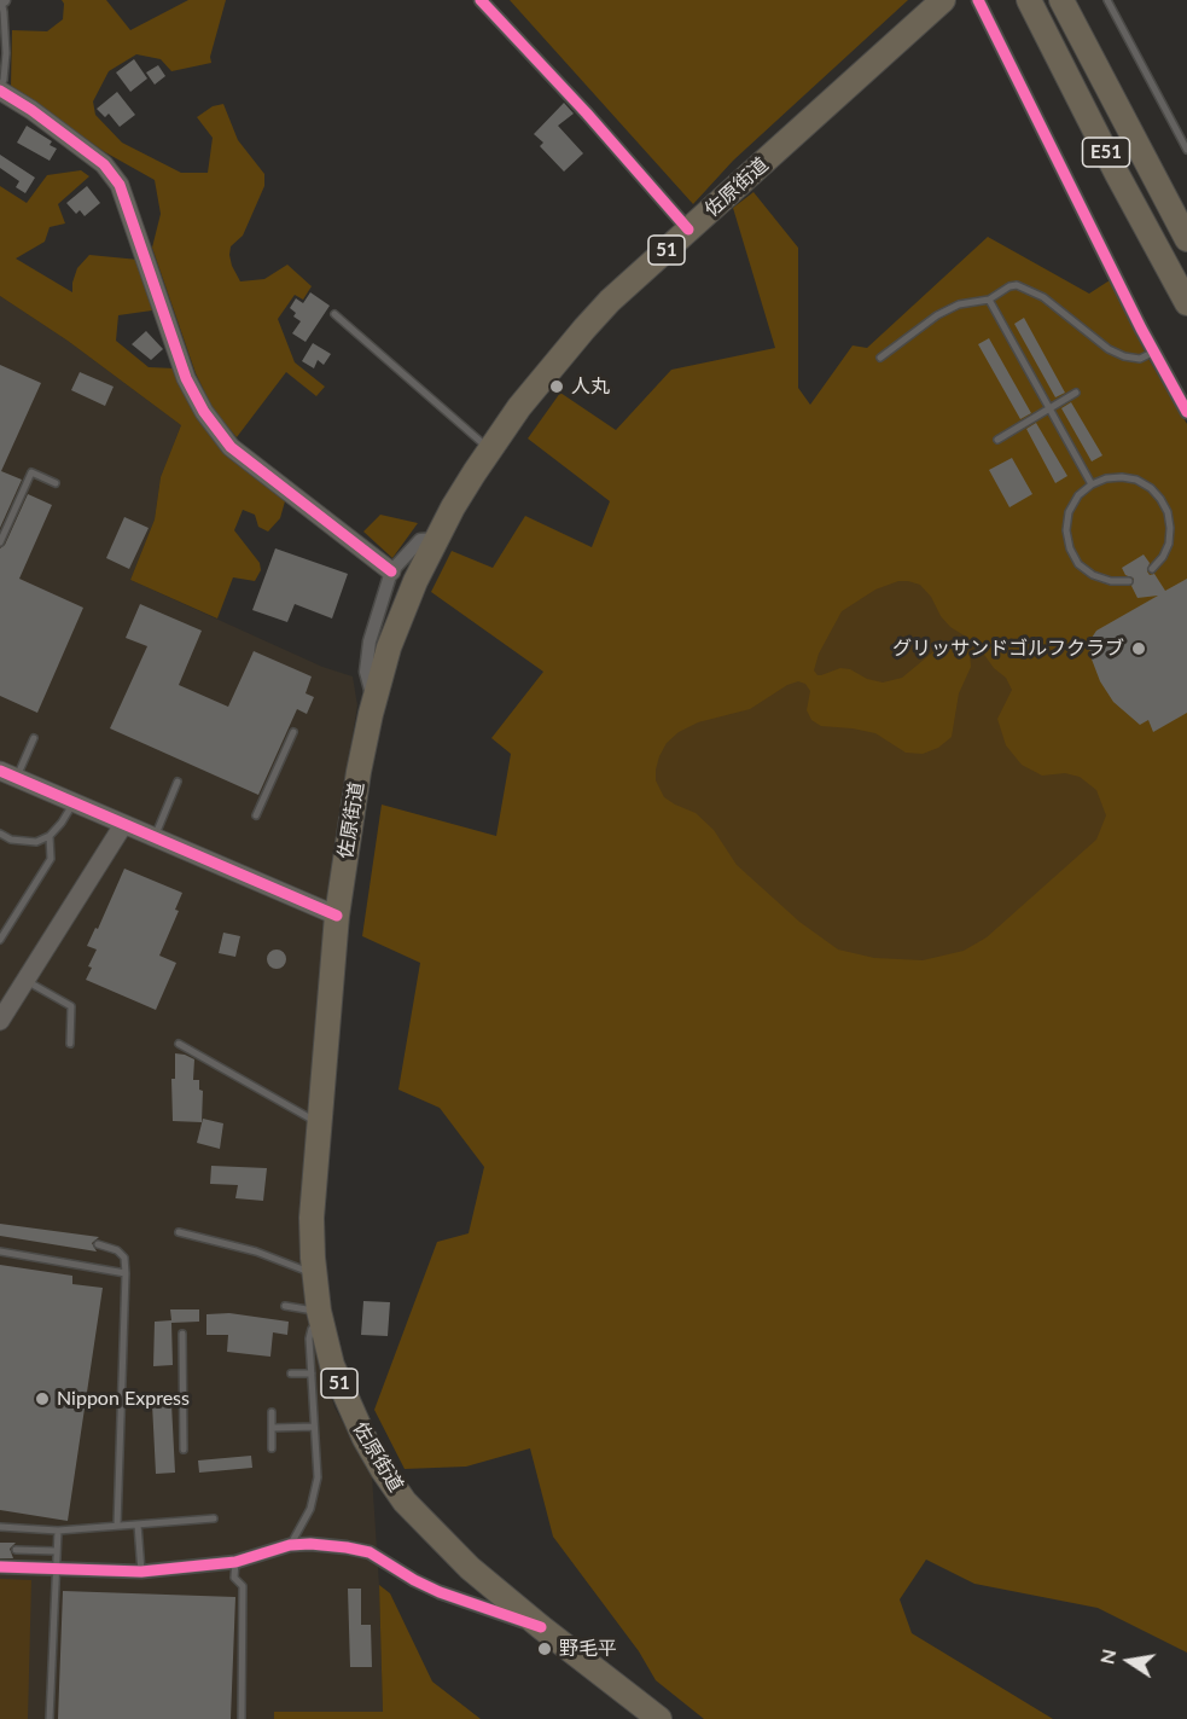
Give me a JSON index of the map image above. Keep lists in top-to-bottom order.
{
  "streets": {
    "highway": ["E51", "佐原街道", "51"]
  },
  "places": [
    "人丸",
    "グリッサンドゴルフクラブ",
    "Nippon Express",
    "野毛平"
  ],
  "north": "left"
}
